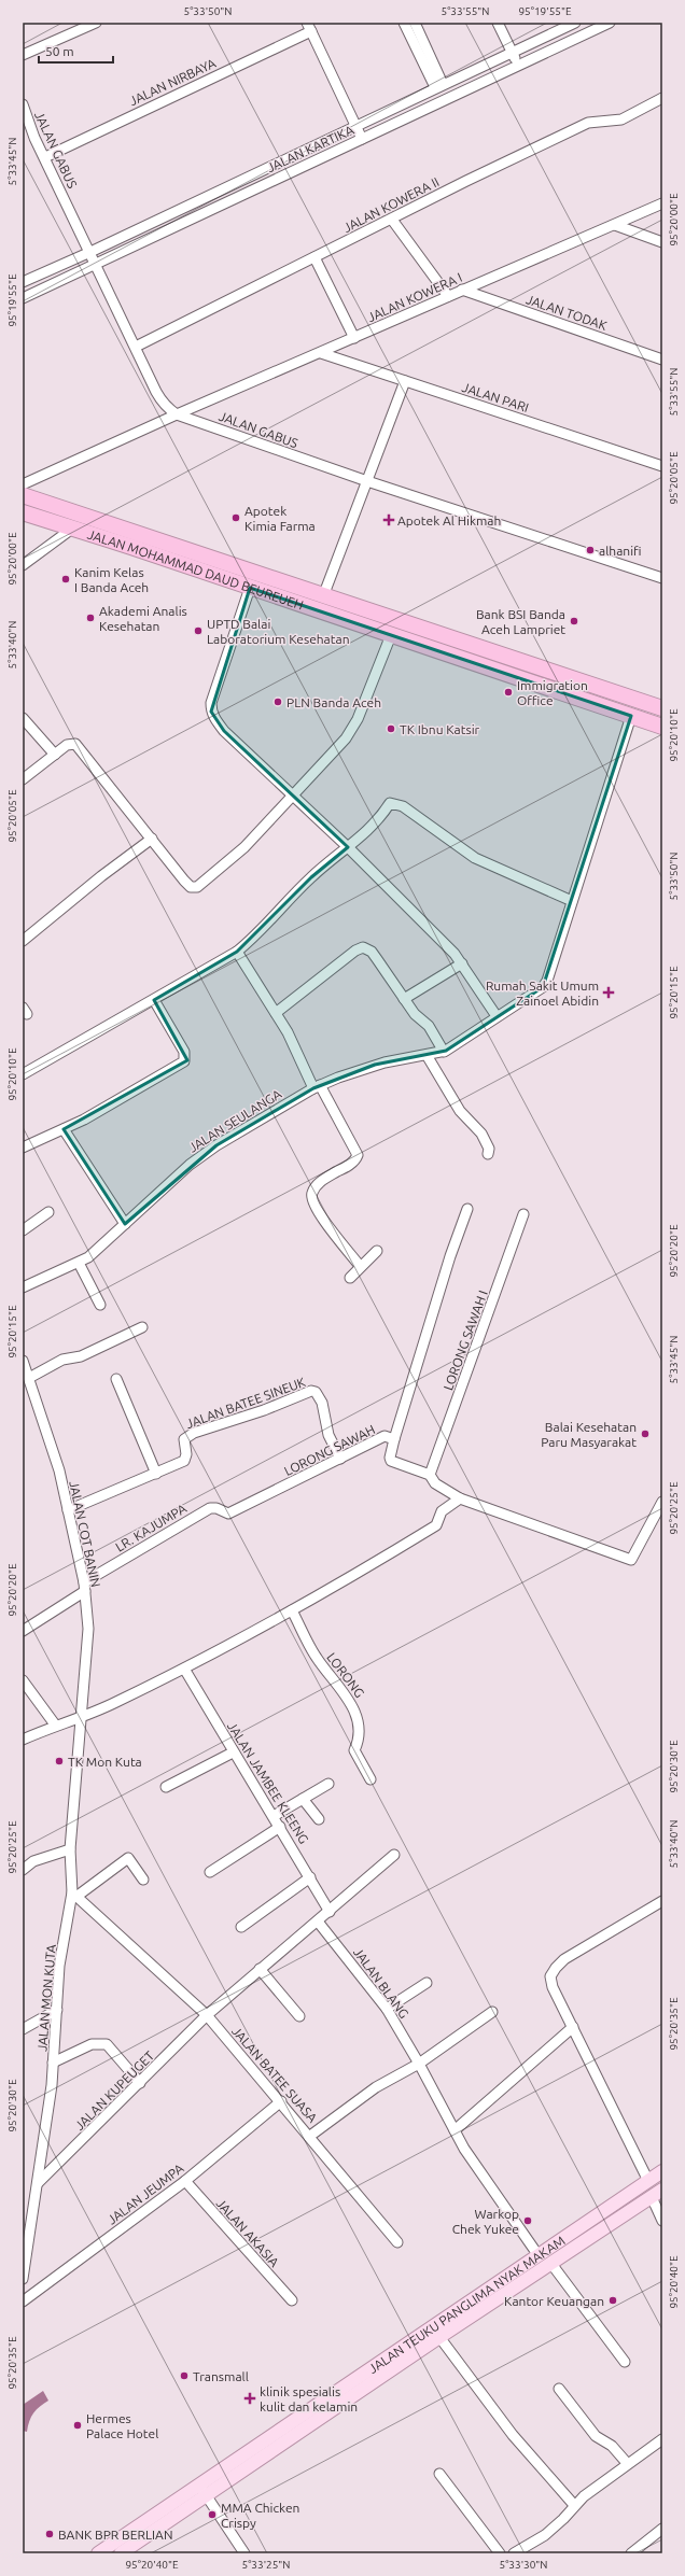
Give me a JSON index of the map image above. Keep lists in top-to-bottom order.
{
  "streets": {
    "highway": ["JALAN MOHAMMAD DAUD BEUREUEH"],
    "main road": ["JALAN TEUKU PANGLIMA NYAK MAKAM"],
    "street": [
      "JALAN NIRBAYA",
      "JALAN KARTIKA",
      "JALAN GABUS",
      "JALAN KOWERA II",
      "JALAN KOWERA I",
      "JALAN TODAK",
      "JALAN PARI",
      "JALAN SEULANGA",
      "LORONG SAWAH I",
      "JALAN BATEE SINEUK",
      "LORONG SAWAH",
      "LR. KAJUMPA",
      "JALAN COT BANIN",
      "LORONG",
      "JALAN JAMBEE KLEENG",
      "JALAN BLANG",
      "JALAN MON KUTA",
      "JALAN BATEE SUASA",
      "JALAN KUPEUGET",
      "JALAN JEUMPA",
      "JALAN AKASIA"
    ]
  },
  "crossings": [
    ["JALAN NIRBAYA", "JALAN GABUS"],
    ["JALAN KARTIKA", "JALAN GABUS"],
    ["JALAN GABUS", "JALAN KOWERA II"],
    ["JALAN GABUS", "JALAN KOWERA I"],
    ["JALAN KOWERA I", "JALAN TODAK"],
    ["JALAN KOWERA I", "JALAN PARI"],
    ["LORONG SAWAH I", "LORONG SAWAH"],
    ["JALAN BATEE SINEUK", "LORONG SAWAH"],
    ["JALAN BATEE SINEUK", "JALAN COT BANIN"],
    ["LORONG SAWAH", "LR. KAJUMPA"],
    ["LR. KAJUMPA", "JALAN COT BANIN"],
    ["JALAN COT BANIN", "JALAN MON KUTA"],
    ["JALAN JAMBEE KLEENG", "JALAN KUPEUGET"],
    ["JALAN BLANG", "JALAN BATEE SUASA"],
    ["JALAN BLANG", "JALAN KUPEUGET"],
    ["JALAN MON KUTA", "JALAN BATEE SUASA"],
    ["JALAN MON KUTA", "JALAN KUPEUGET"],
    ["JALAN BATEE SUASA", "JALAN KUPEUGET"],
    ["JALAN BATEE SUASA", "JALAN JEUMPA"],
    ["JALAN JEUMPA", "JALAN AKASIA"]
  ],
  "places": {
    "other": [
      "Apotek Kimia Farma",
      "alhanifi",
      "Kanim Kelas I Banda Aceh",
      "Akademi Analis Kesehatan",
      "Bank BSI Banda Aceh Lampriet",
      "UPTD Balai Laboratorium Kesehatan",
      "Immigration Office",
      "PLN Banda Aceh",
      "TK Ibnu Katsir",
      "Balai Kesehatan Paru Masyarakat",
      "TK Mon Kuta",
      "Warkop Chek Yukee",
      "Kantor Keuangan",
      "Transmall",
      "Hermes Palace Hotel",
      "MMA Chicken Crispy",
      "BANK BPR BERLIAN"
    ],
    "health": ["Apotek Al Hikmah", "Rumah Sakit Umum Zainoel Abidin", "klinik spesialis kulit dan kelamin"]
  },
  "scale_bar": "50 m",
  "coordinates": [
    "5°33'50\"N",
    "5°33'55\"N",
    "95°19'55\"E",
    "5°33'45\"N",
    "95°20'00\"E",
    "95°20'05\"E",
    "5°33'40\"N",
    "95°20'10\"E",
    "95°20'15\"E",
    "95°20'20\"E",
    "95°20'25\"E",
    "95°20'30\"E",
    "95°20'35\"E",
    "95°20'40\"E",
    "5°33'25\"N",
    "5°33'30\"N"
  ]
}
